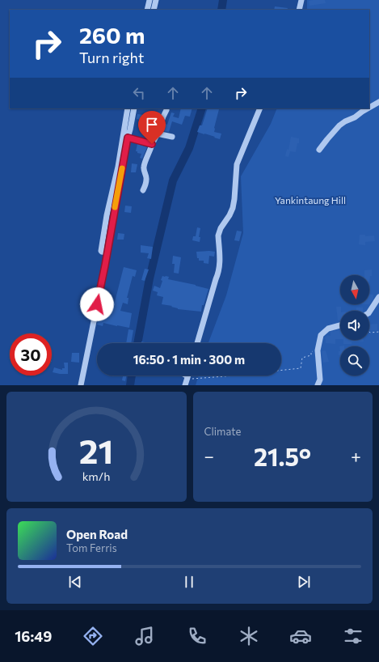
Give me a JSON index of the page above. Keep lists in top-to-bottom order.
{
  "parks": ["Yankintaung Hill"],
  "north": "bottom",
  "page": {
    "turn": ["260 m", "Turn right"],
    "limit": "30",
    "trip": "16:50 · 1 min · 300 m",
    "tile": "Climate",
    "heat": ["−", "21.5°", "+"],
    "song": ["Open Road", "Tom Ferris"],
    "tabs": "16:49",
    "gauge": ["21", "km/h"]
  }
}
